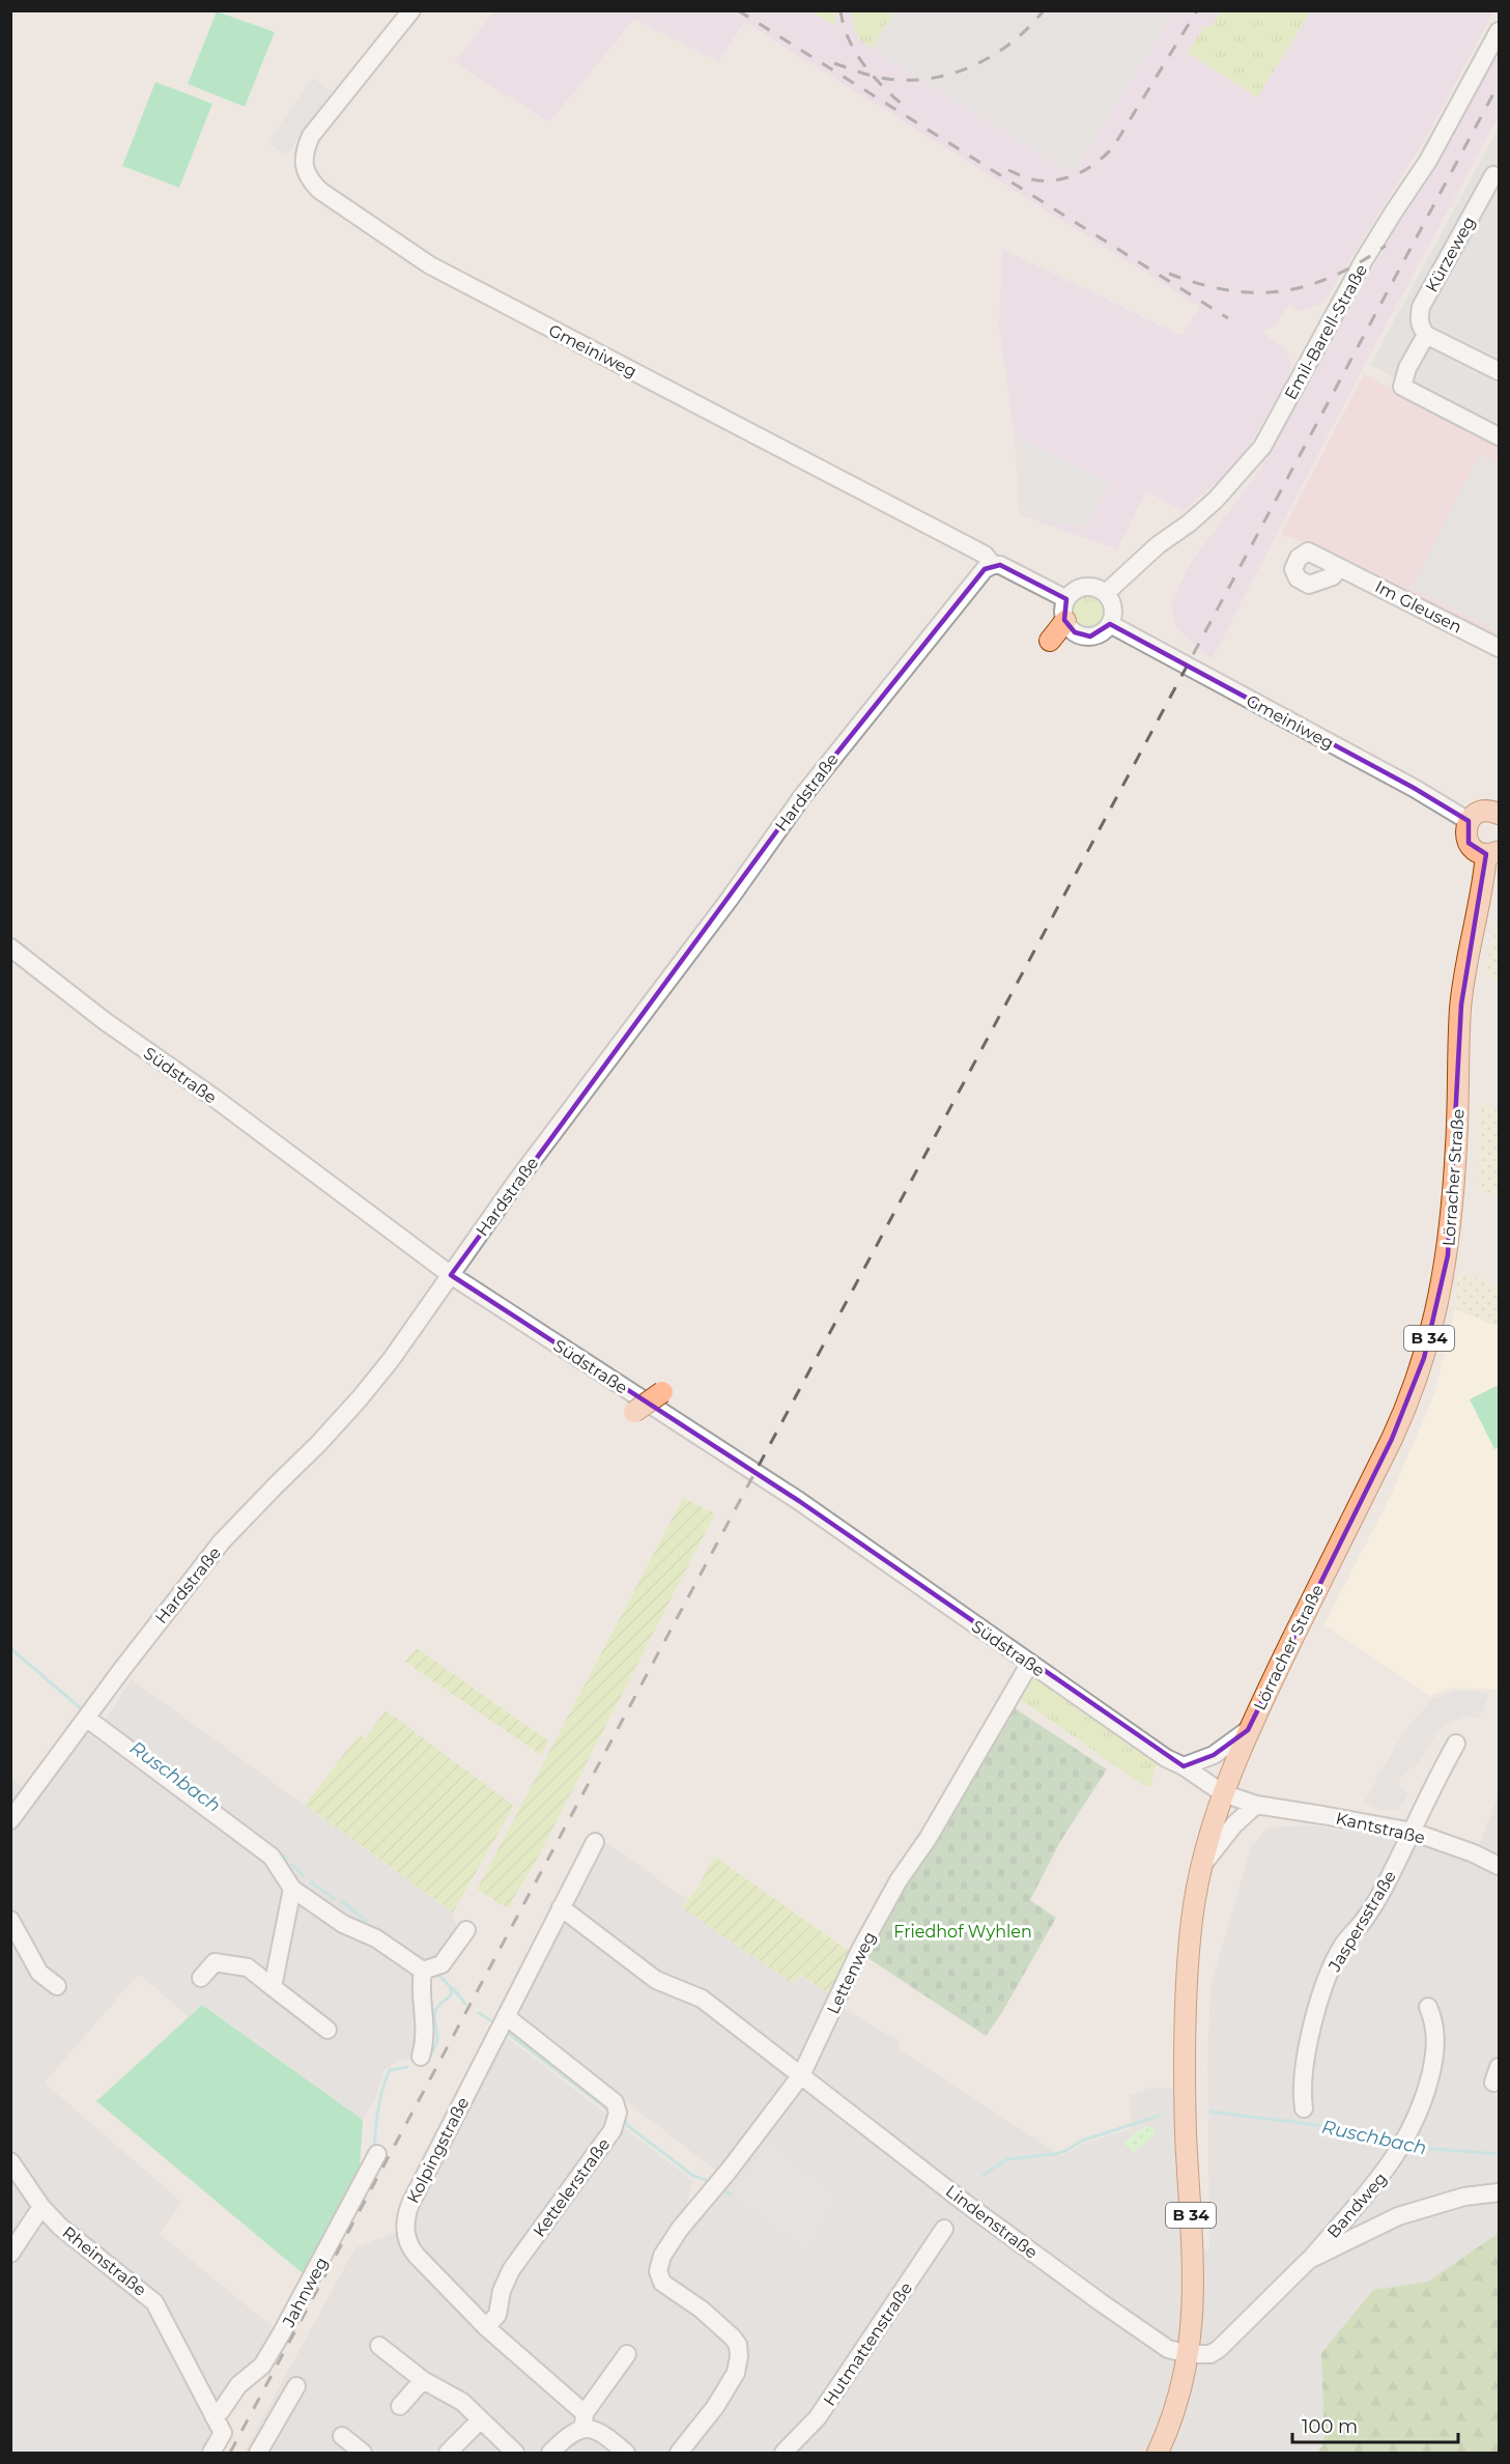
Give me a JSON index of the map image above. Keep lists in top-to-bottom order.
{
  "streets": {
    "main road": ["Lörracher Straße", "B 34"],
    "street": [
      "Kürzeweg",
      "Emil-Barell-Straße",
      "Gmeiniweg",
      "Im Gleusen",
      "Hardstraße",
      "Südstraße",
      "Kantstraße",
      "Jaspersstraße",
      "Lettenweg",
      "Kolpingstraße",
      "Kettelerstraße",
      "Bandweg",
      "Lindenstraße",
      "Rheinstraße",
      "Jahnweg",
      "Hutmattenstraße"
    ]
  },
  "crossings": [
    ["Emil-Barell-Straße", "Gmeiniweg"],
    ["Gmeiniweg", "Hardstraße"],
    ["Hardstraße", "Südstraße"],
    ["Südstraße", "Lörracher Straße"],
    ["Südstraße", "Kantstraße"],
    ["Südstraße", "Lettenweg"],
    ["Lörracher Straße", "Kantstraße"],
    ["Lörracher Straße", "Lindenstraße"],
    ["Kantstraße", "Jaspersstraße"],
    ["Lettenweg", "Lindenstraße"],
    ["Kolpingstraße", "Kettelerstraße"],
    ["Kolpingstraße", "Lindenstraße"],
    ["Rheinstraße", "Jahnweg"]
  ],
  "water": ["Ruschbach"],
  "parks": ["Friedhof Wyhlen"],
  "scale_bar": "100 m"
}
